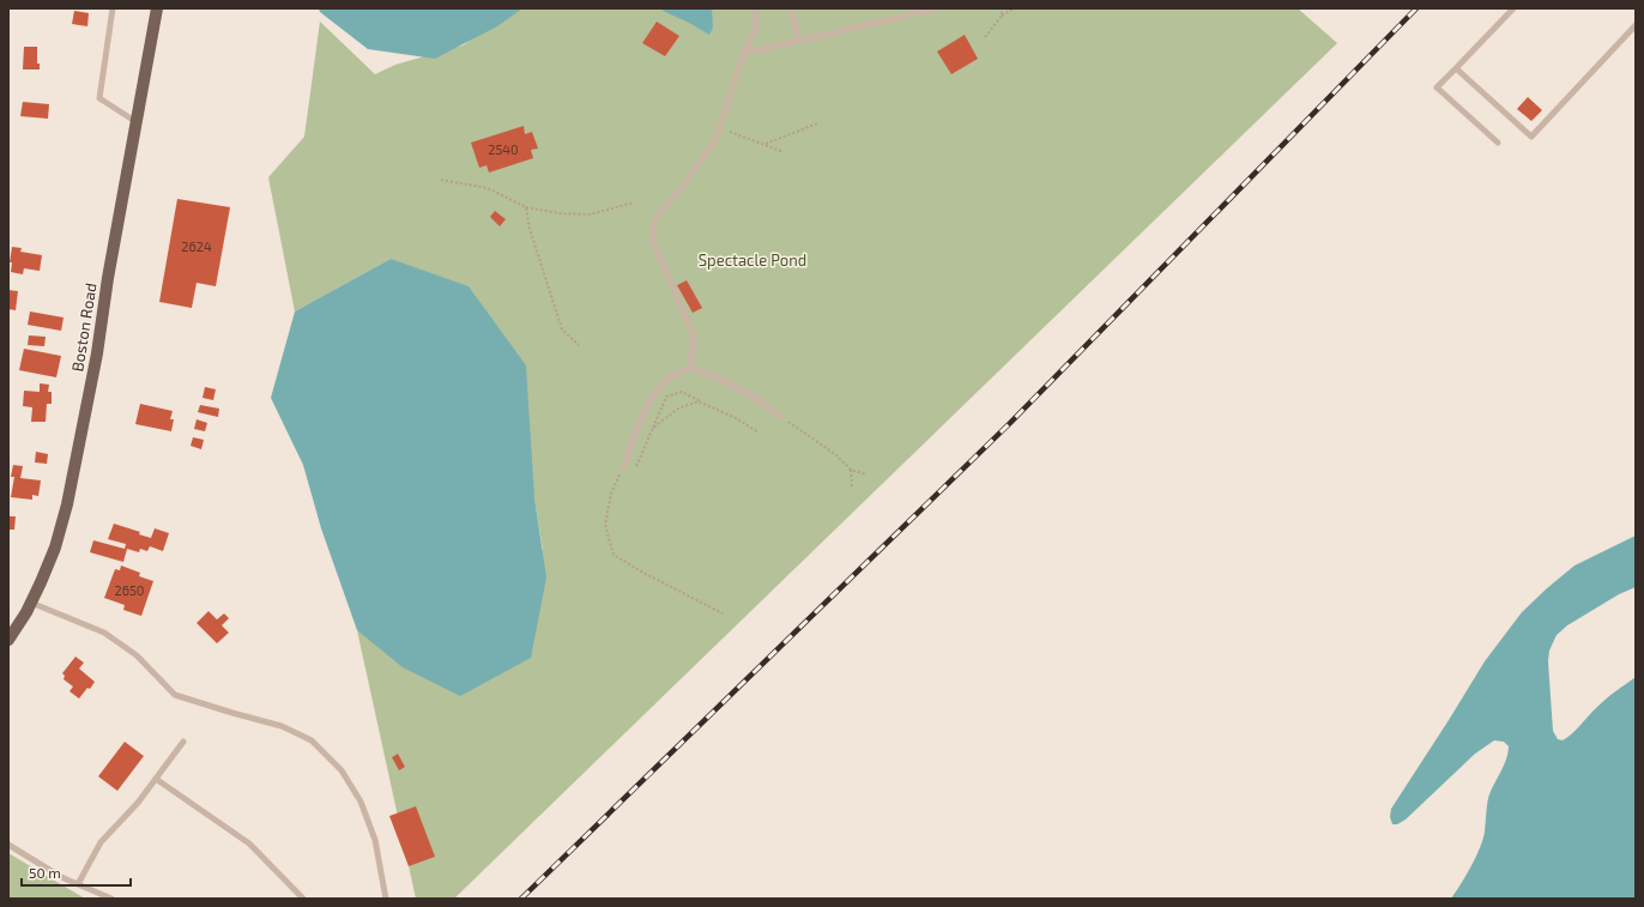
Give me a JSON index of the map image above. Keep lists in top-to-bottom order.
{
  "streets": {
    "main road": ["Boston Road"]
  },
  "parks": ["Spectacle Pond"],
  "house_numbers": ["2540", "2624", "2650"],
  "scale_bar": "50 m"
}
